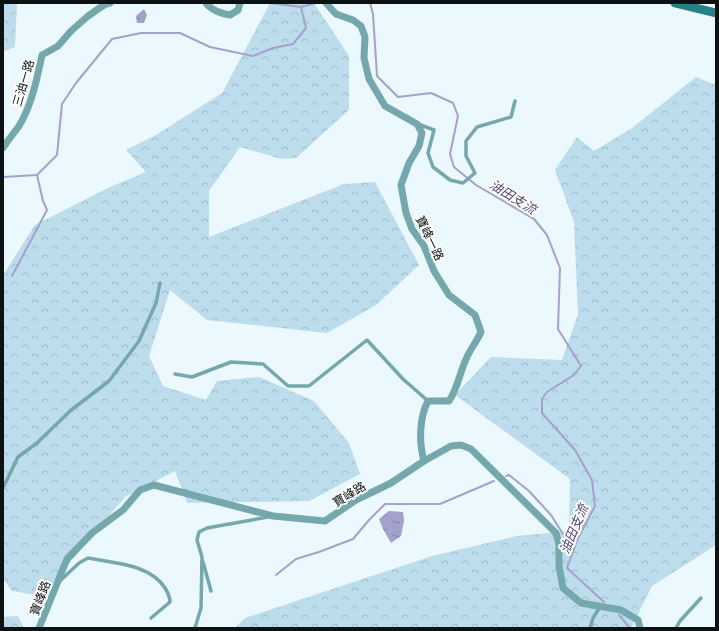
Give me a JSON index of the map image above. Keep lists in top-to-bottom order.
{
  "streets": {
    "street": ["三油一路", "寶峰一路", "寶峰路"]
  },
  "water": ["油田支流"]
}
